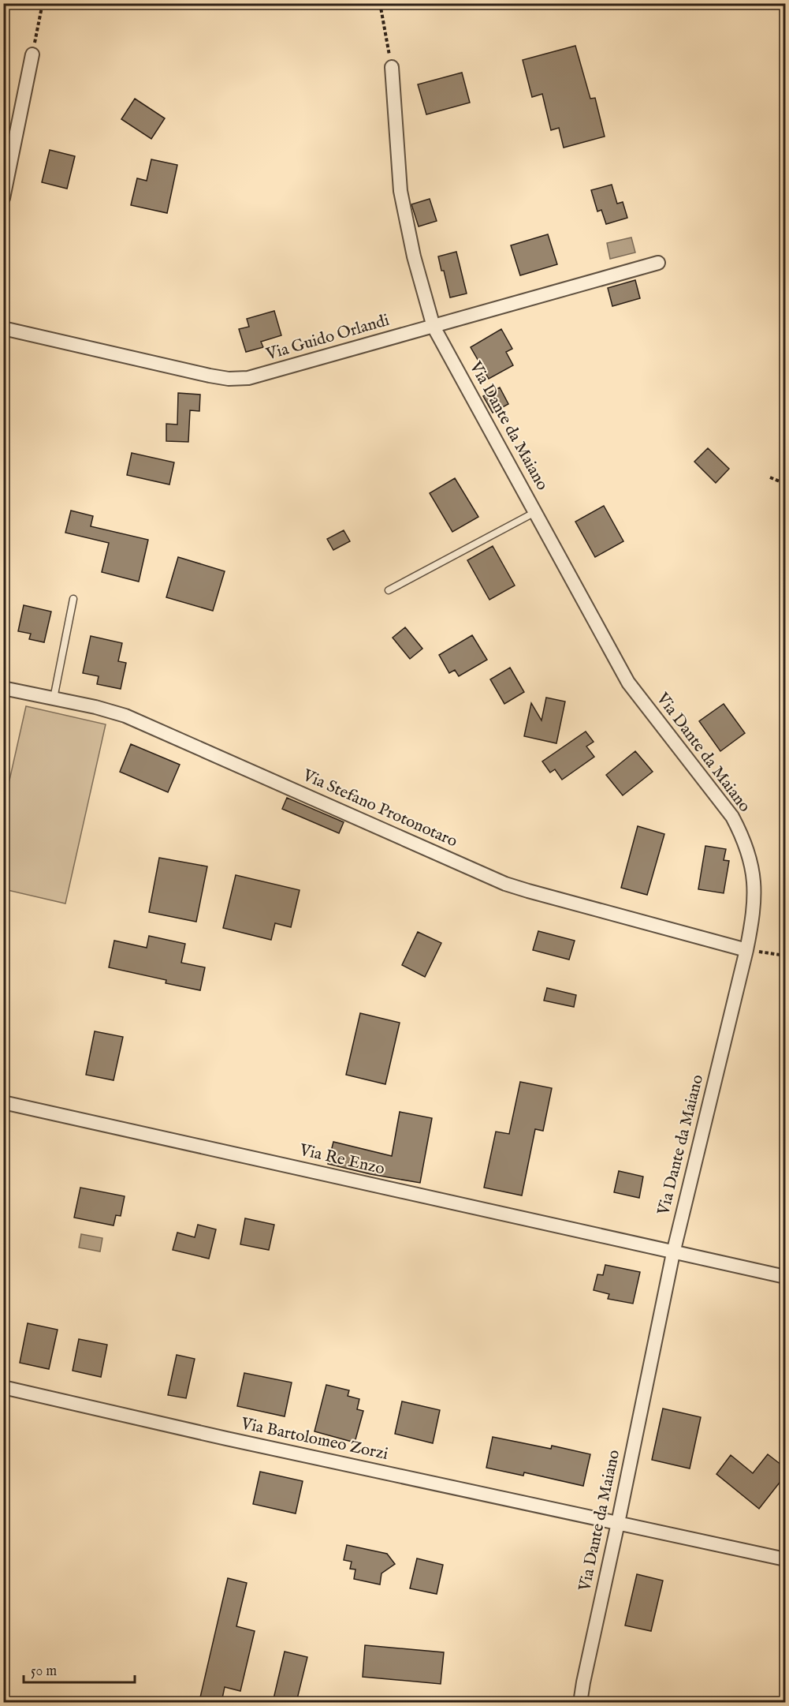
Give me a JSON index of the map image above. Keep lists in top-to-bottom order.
{
  "streets": {
    "street": [
      "Via Guido Orlandi",
      "Via Dante da Maiano",
      "Via Stefano Protonotaro",
      "Via Re Enzo",
      "Via Bartolomeo Zorzi"
    ]
  },
  "crossings": [
    ["Via Guido Orlandi", "Via Dante da Maiano"],
    ["Via Dante da Maiano", "Via Stefano Protonotaro"],
    ["Via Dante da Maiano", "Via Re Enzo"],
    ["Via Dante da Maiano", "Via Bartolomeo Zorzi"]
  ],
  "scale_bar": "50 m"
}
